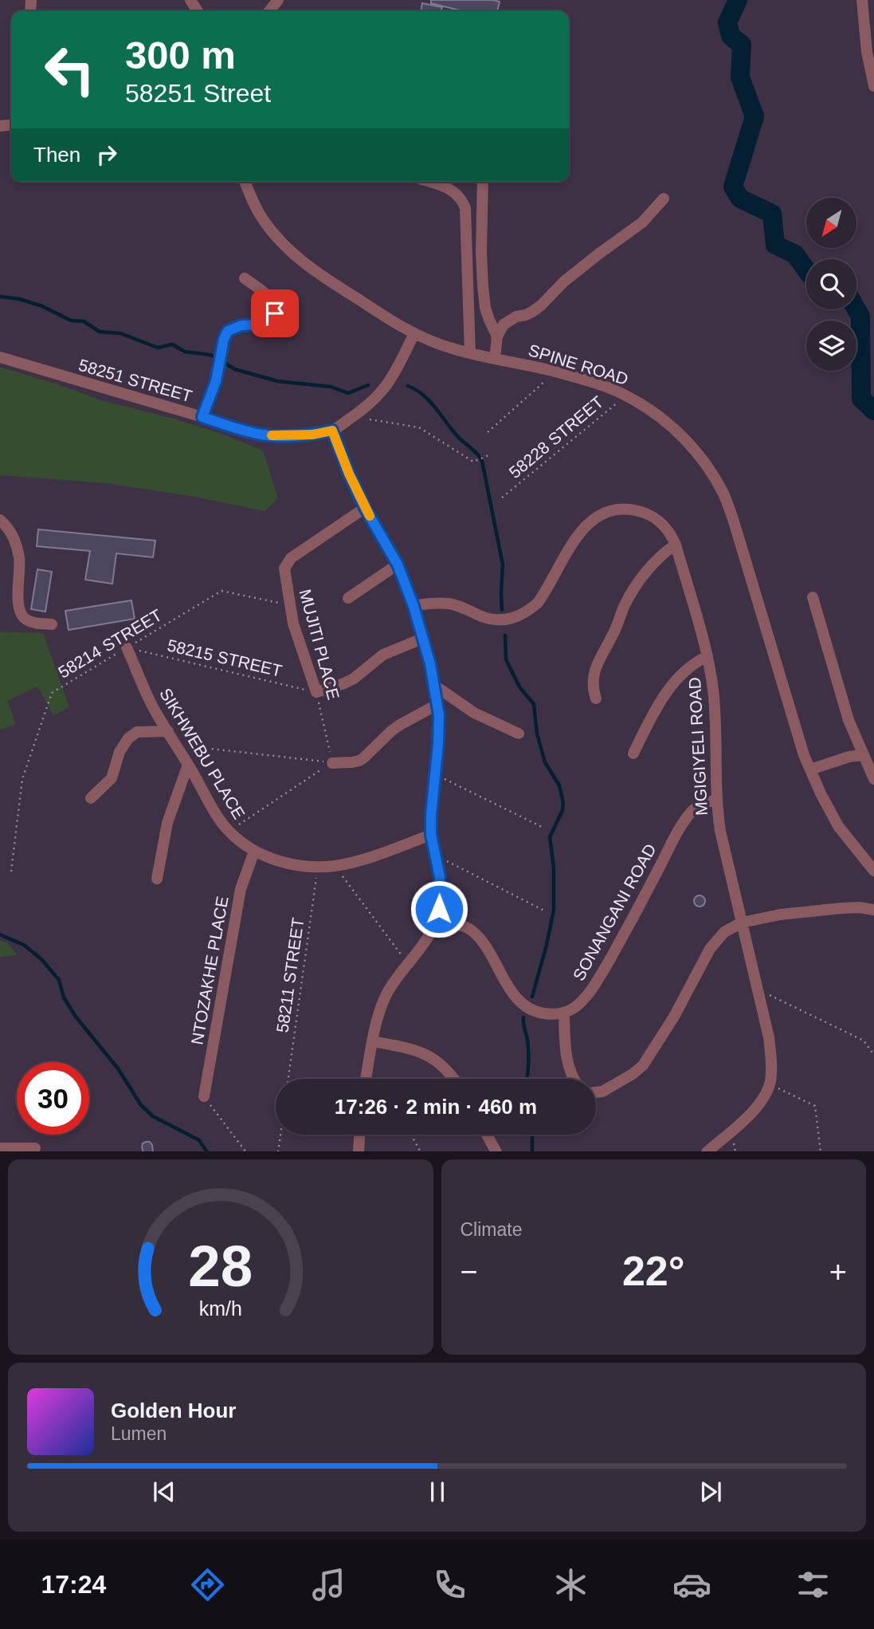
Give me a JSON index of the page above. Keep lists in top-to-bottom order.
{
  "streets": {
    "street": [
      "SPINE ROAD",
      "58251 STREET",
      "MUJITI PLACE",
      "MGIGIYELI ROAD",
      "SIKHWEBU PLACE",
      "SONANGANI ROAD",
      "NTOZAKHE PLACE"
    ],
    "path": [
      "58228 STREET",
      "58214 STREET",
      "58215 STREET",
      "58211 STREET"
    ]
  },
  "crossings": [
    ["SPINE ROAD", "58251 STREET"],
    ["SPINE ROAD", "58228 STREET"],
    ["58214 STREET", "MUJITI PLACE"],
    ["58214 STREET", "58215 STREET"],
    ["58214 STREET", "SIKHWEBU PLACE"],
    ["MUJITI PLACE", "58215 STREET"],
    ["58215 STREET", "SIKHWEBU PLACE"],
    ["MGIGIYELI ROAD", "SONANGANI ROAD"],
    ["SIKHWEBU PLACE", "NTOZAKHE PLACE"],
    ["SIKHWEBU PLACE", "58211 STREET"]
  ],
  "north": "bottom left",
  "page": {
    "turn": ["300 m", "58251 Street"],
    "then": "Then",
    "limit": "30",
    "trip": "17:26 · 2 min · 460 m",
    "tile": "Climate",
    "heat": ["−", "22°", "+"],
    "song": ["Golden Hour", "Lumen"],
    "tabs": "17:24",
    "gauge": ["28", "km/h"]
  }
}
